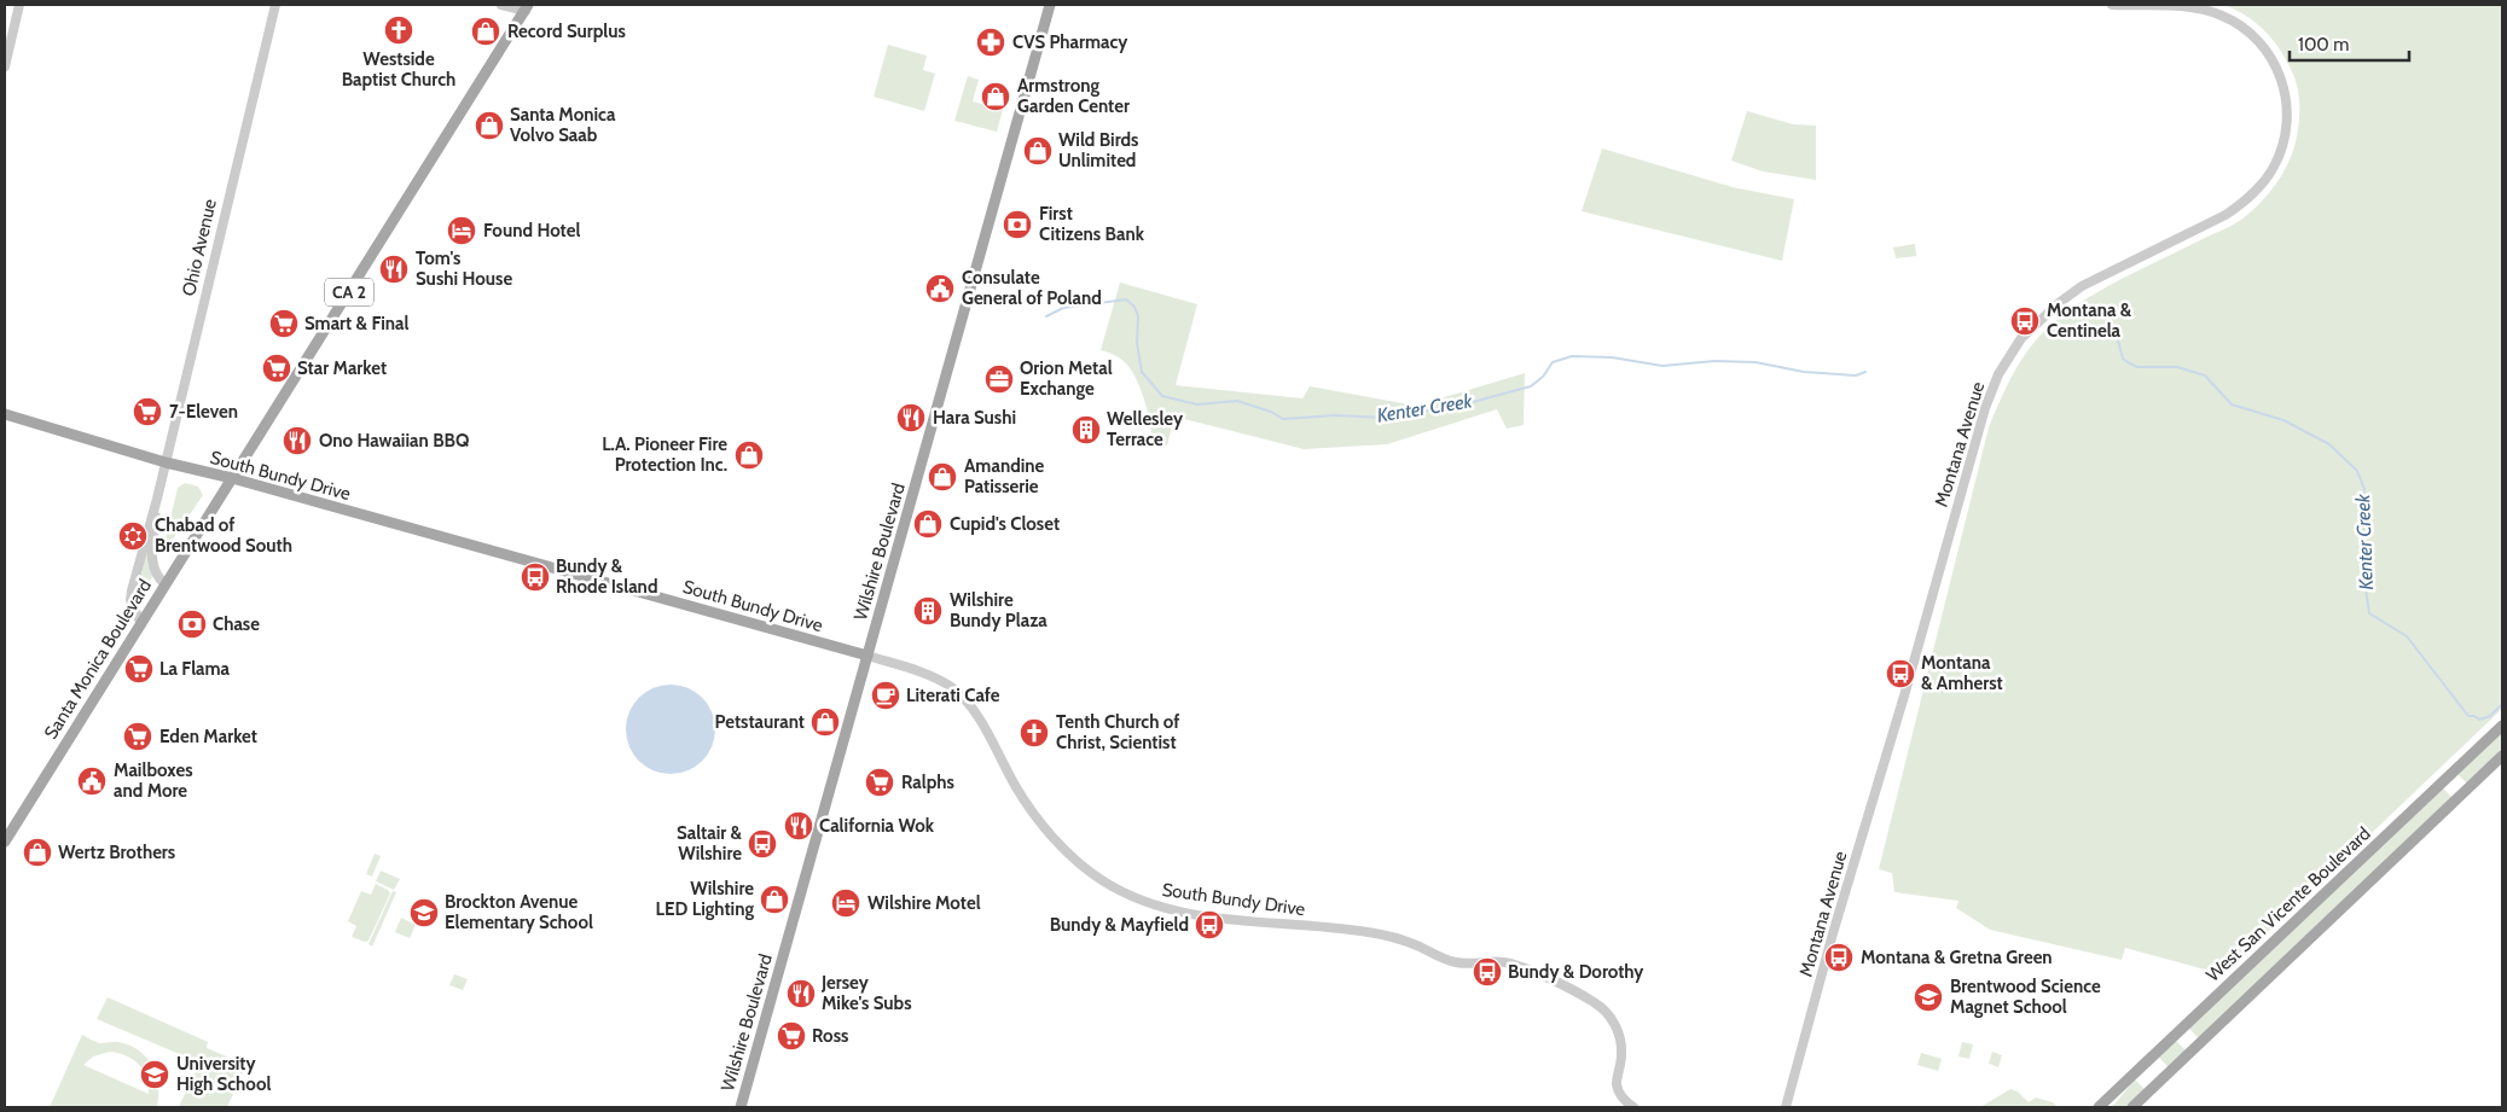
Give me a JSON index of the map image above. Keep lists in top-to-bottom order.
{
  "streets": {
    "main road": [
      "CA 2",
      "South Bundy Drive",
      "Wilshire Boulevard",
      "Santa Monica Boulevard",
      "West San Vicente Boulevard"
    ],
    "street": ["Ohio Avenue", "Montana Avenue"]
  },
  "crossings": [
    ["Ohio Avenue", "South Bundy Drive"],
    ["Ohio Avenue", "Santa Monica Boulevard"],
    ["South Bundy Drive", "Wilshire Boulevard"],
    ["South Bundy Drive", "Santa Monica Boulevard"]
  ],
  "water": ["Kenter Creek"],
  "places": {
    "church": ["Westside Baptist Church", "Tenth Church of Christ, Scientist"],
    "shop": [
      "Record Surplus",
      "Armstrong Garden Center",
      "Santa Monica Volvo Saab",
      "Wild Birds Unlimited",
      "L.A. Pioneer Fire Protection Inc.",
      "Amandine Patisserie",
      "Cupid's Closet",
      "Petstaurant",
      "Wertz Brothers",
      "Wilshire LED Lighting"
    ],
    "pharmacy": ["CVS Pharmacy"],
    "bank": ["First Citizens Bank", "Chase"],
    "hotel": ["Found Hotel", "Wilshire Motel"],
    "restaurant": [
      "Tom's Sushi House",
      "Hara Sushi",
      "Ono Hawaiian BBQ",
      "California Wok",
      "Jersey Mike's Subs"
    ],
    "public building": ["Consulate General of Poland", "Mailboxes and More"],
    "bus stop": [
      "Montana & Centinela",
      "Bundy & Rhode Island",
      "Montana & Amherst",
      "Saltair & Wilshire",
      "Bundy & Mayfield",
      "Montana & Gretna Green",
      "Bundy & Dorothy"
    ],
    "supermarket": [
      "Smart & Final",
      "Star Market",
      "7-Eleven",
      "La Flama",
      "Eden Market",
      "Ralphs",
      "Ross"
    ],
    "office": ["Orion Metal Exchange"],
    "building": ["Wellesley Terrace", "Wilshire Bundy Plaza"],
    "synagogue": ["Chabad of Brentwood South"],
    "cafe": ["Literati Cafe"],
    "school or university": ["Brockton Avenue Elementary School", "Brentwood Science Magnet School", "University High School"]
  },
  "scale_bar": "100 m"
}
